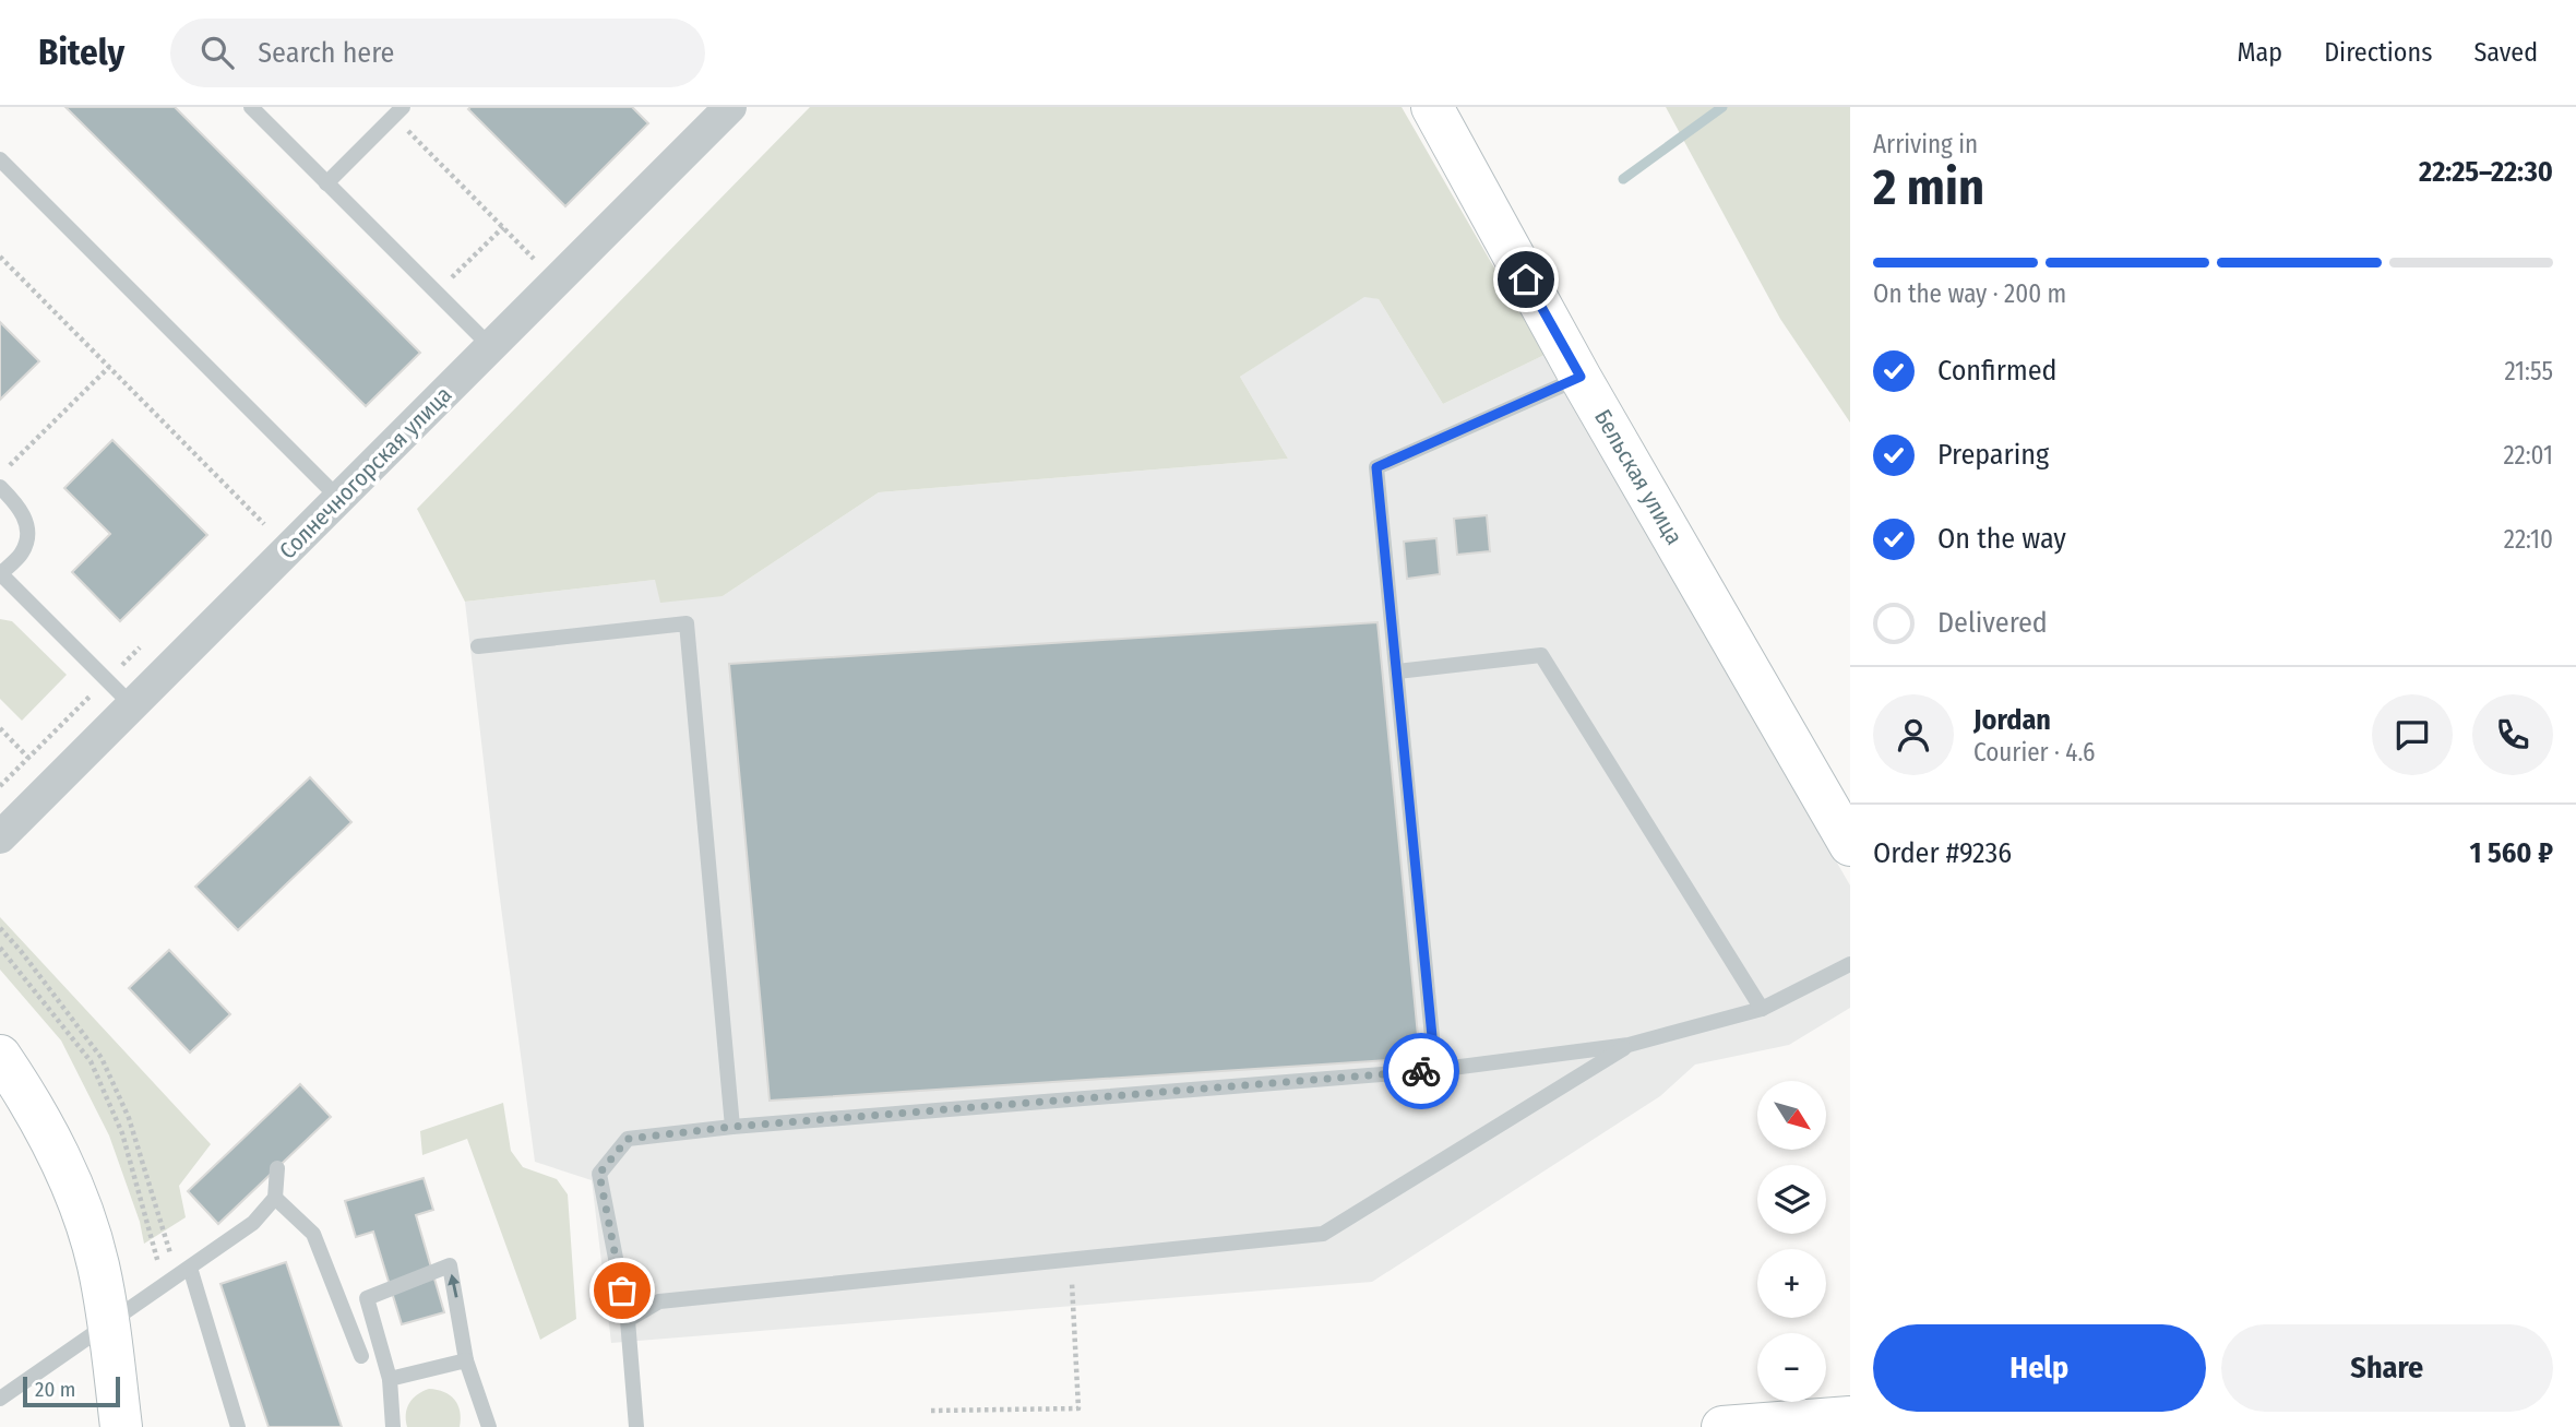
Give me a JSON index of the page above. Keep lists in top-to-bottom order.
{
  "streets": {
    "street": ["Солнечногорская улица", "Бельская улица"]
  },
  "scale_bar": "20 m",
  "north": "bottom right",
  "page": {
    "header": "Bitely",
    "search": "Search here",
    "nav": ["Map", "Directions", "Saved"],
    "heading": ["2 min", "Arriving in", "22:25–22:30"],
    "panel": [
      "Jordan",
      "Courier · 4.6",
      "Order #9236",
      "1 560 ₽"
    ],
    "bar": "On the way · 200 m",
    "list": [
      ["Confirmed", "21:55"],
      ["Preparing", "22:01"],
      ["On the way", "22:10"],
      "Delivered"
    ],
    "map_buttons": ["+", "−"],
    "buttons": ["Help", "Share"],
    "scale": "20 m"
  }
}
